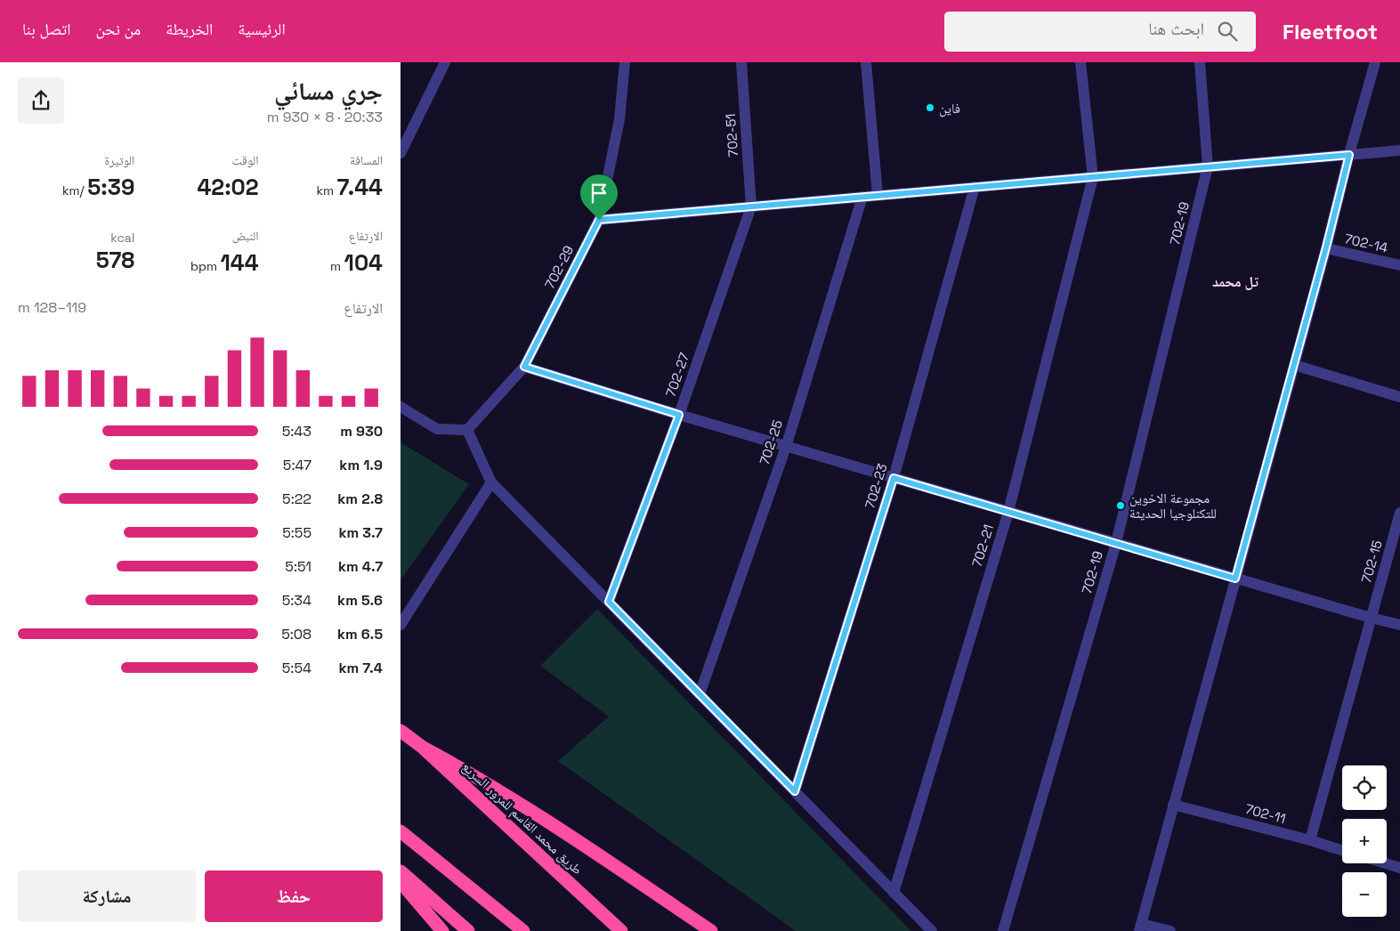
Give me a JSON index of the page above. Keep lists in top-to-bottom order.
{
  "streets": {
    "highway": ["طريق محمد القاسم للمرور السريع"],
    "street": [
      "702-51",
      "702-19",
      "702-14",
      "702-29",
      "702-27",
      "702-25",
      "702-23",
      "702-21",
      "702-15",
      "702-11"
    ]
  },
  "crossings": [
    ["702-51", "702-27"],
    ["702-15", "702-11"]
  ],
  "districts": ["تل محمد"],
  "places": ["فاين", "مجموعة الاخوين للتكنلوجيا الحديثة"],
  "page": {
    "header": "Fleetfoot",
    "search": "ابحث هنا",
    "nav": [
      "الرئيسية",
      "الخريطة",
      "من نحن",
      "اتصل بنا"
    ],
    "heading": ["جري مسائي", "20:33 · 8 × 930 m"],
    "stats": [
      ["المسافة", "7.44 km"],
      ["الوقت", "42:02"],
      ["الوتيرة", "5:39 /km"],
      ["الارتفاع", "104 m"],
      ["النبض", "144 bpm"],
      ["kcal", "578"]
    ],
    "chart": ["الارتفاع", "119–128 m"],
    "list": [
      {
        "name": "930 m",
        "note": "5:43"
      },
      {
        "name": "1.9 km",
        "note": "5:47"
      },
      {
        "name": "2.8 km",
        "note": "5:22"
      },
      {
        "name": "3.7 km",
        "note": "5:55"
      },
      {
        "name": "4.7 km",
        "note": "5:51"
      },
      {
        "name": "5.6 km",
        "note": "5:34"
      },
      {
        "name": "6.5 km",
        "note": "5:08"
      },
      {
        "name": "7.4 km",
        "note": "5:54"
      }
    ],
    "map_buttons": ["+", "−"],
    "buttons": ["حفظ", "مشاركة"]
  }
}
